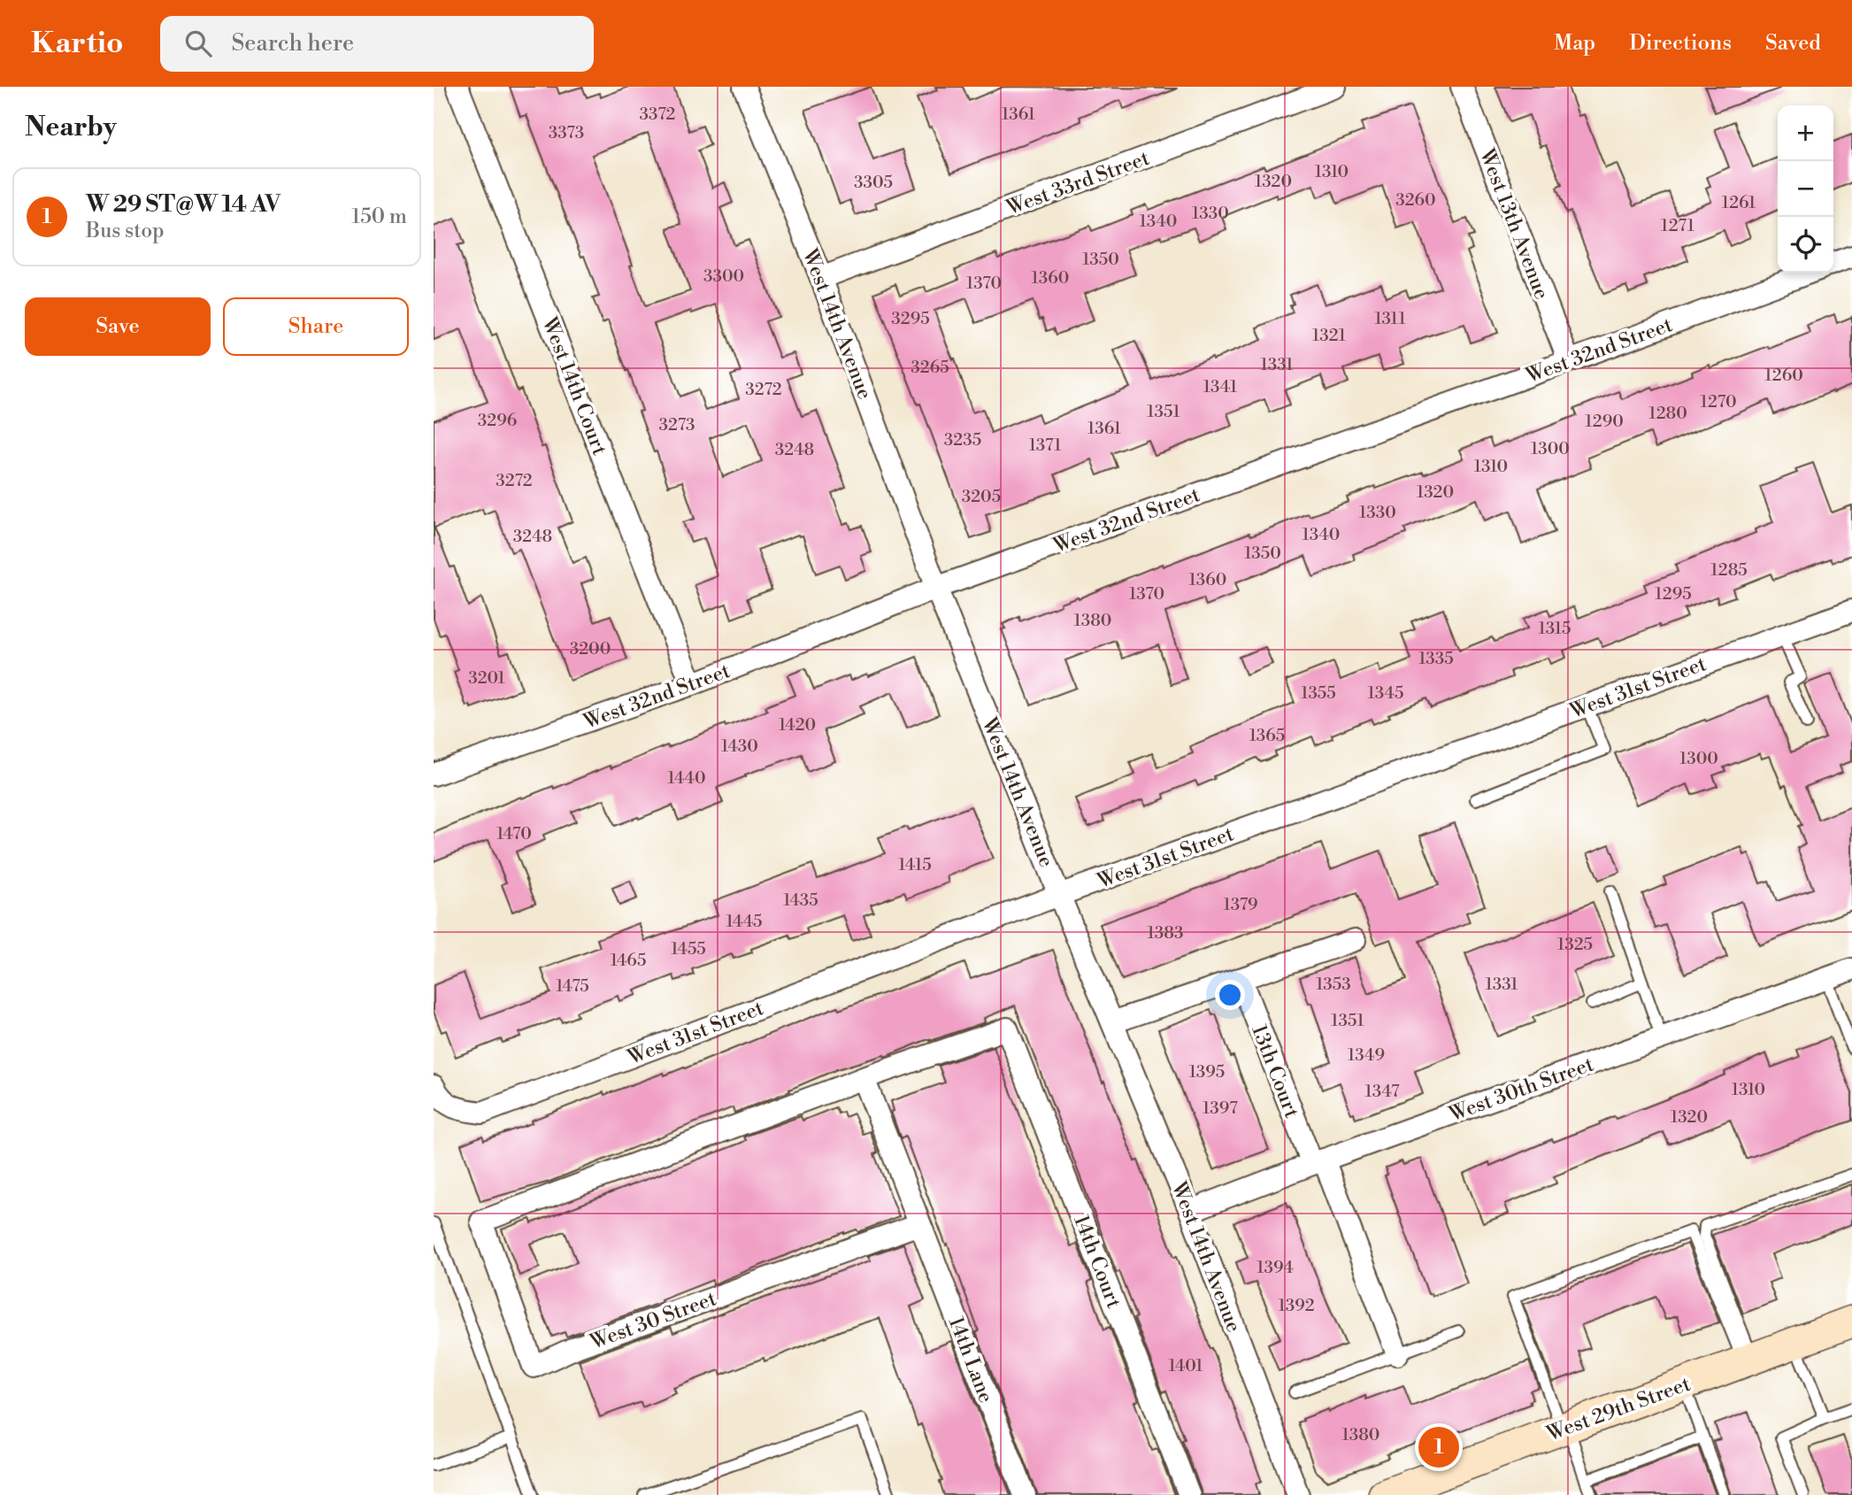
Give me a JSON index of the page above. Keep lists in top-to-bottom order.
{
  "streets": {
    "street": [
      "West 33rd Street",
      "West 13th Avenue",
      "West 14th Avenue",
      "West 32nd Street",
      "West 14th Court",
      "West 31st Street",
      "13th Court",
      "West 30th Street",
      "14th Court",
      "West 30 Street",
      "14th Lane",
      "West 29th Street"
    ]
  },
  "crossings": [
    ["West 33rd Street", "West 14th Avenue"],
    ["West 13th Avenue", "West 32nd Street"],
    ["West 14th Avenue", "West 32nd Street"],
    ["West 14th Avenue", "West 31st Street"],
    ["West 14th Avenue", "West 30th Street"],
    ["West 32nd Street", "West 14th Court"],
    ["13th Court", "West 30th Street"],
    ["14th Court", "West 30 Street"],
    ["14th Court", "14th Lane"],
    ["West 30 Street", "14th Lane"]
  ],
  "house_numbers": [
    "3372",
    "1361",
    "3373",
    "1310",
    "1320",
    "3305",
    "3260",
    "1261",
    "1330",
    "1340",
    "1271",
    "1350",
    "3300",
    "1360",
    "1370",
    "3295",
    "1311",
    "1321",
    "1331",
    "3265",
    "1260",
    "1341",
    "3272",
    "1270",
    "1351",
    "1280",
    "3296",
    "1290",
    "3273",
    "1361",
    "3235",
    "1371",
    "1300",
    "3248",
    "1310",
    "3272",
    "1320",
    "3205",
    "1330",
    "1340",
    "3248",
    "1350",
    "1285",
    "1360",
    "1370",
    "1295",
    "1380",
    "1315",
    "3200",
    "1335",
    "3201",
    "1355",
    "1345",
    "1420",
    "1365",
    "1430",
    "1300",
    "1440",
    "1470",
    "1415",
    "1435",
    "1379",
    "1445",
    "1383",
    "1325",
    "1455",
    "1465",
    "1353",
    "1331",
    "1475",
    "1351",
    "1349",
    "1395",
    "1310",
    "1347",
    "1397",
    "1320",
    "1394",
    "1392",
    "1401",
    "1380"
  ],
  "page": {
    "header": "Kartio",
    "search": "Search here",
    "nav": ["Map", "Directions", "Saved"],
    "heading": "Nearby",
    "map_buttons": ["+", "−"],
    "list": [
      {
        "mark": "1",
        "name": "W 29 ST@W 14 AV",
        "note": "Bus stop",
        "value": "150 m"
      }
    ],
    "buttons": ["Save", "Share"],
    "pins": "1"
  }
}
